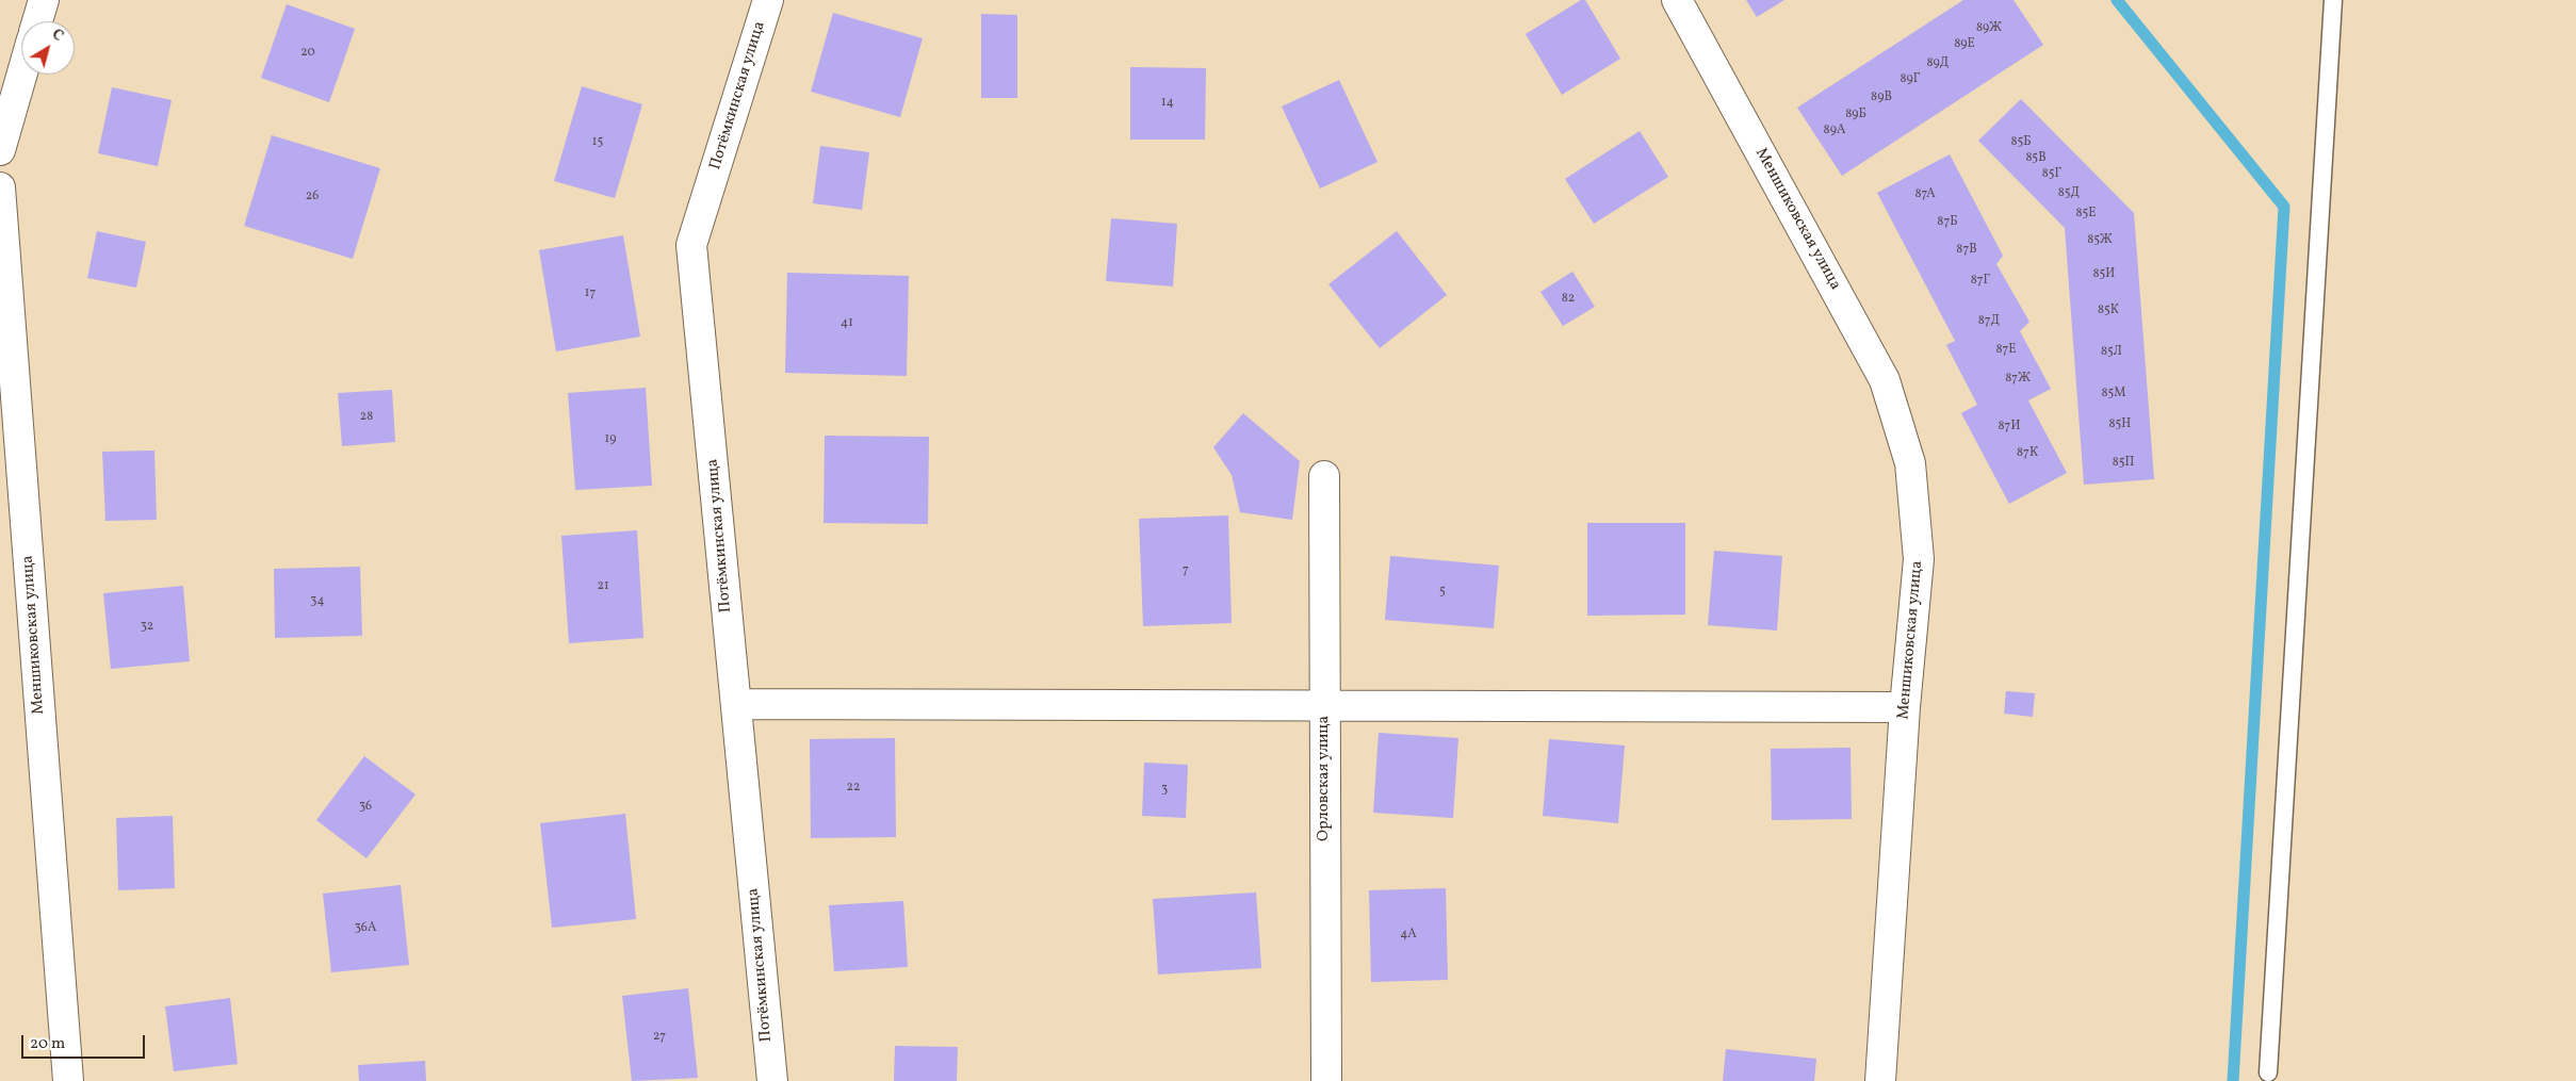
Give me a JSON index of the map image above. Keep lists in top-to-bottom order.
{
  "streets": {
    "street": ["Потёмкинская улица", "Меншиковская улица", "Орловская улица"]
  },
  "house_numbers": [
    "89Ж",
    "89Е",
    "20",
    "89Д",
    "89Г",
    "89В",
    "14",
    "89Б",
    "89А",
    "15",
    "85Б",
    "85В",
    "85Г",
    "85Д",
    "87А",
    "26",
    "85Е",
    "87Б",
    "85Ж",
    "87В",
    "85И",
    "87Г",
    "17",
    "82",
    "85К",
    "87Д",
    "41",
    "87Е",
    "85Л",
    "87Ж",
    "85М",
    "28",
    "85Н",
    "87И",
    "19",
    "87К",
    "85П",
    "7",
    "21",
    "5",
    "34",
    "32",
    "22",
    "3",
    "36",
    "36А",
    "4А",
    "27"
  ],
  "scale_bar": "20 m",
  "north": "top right"
}
